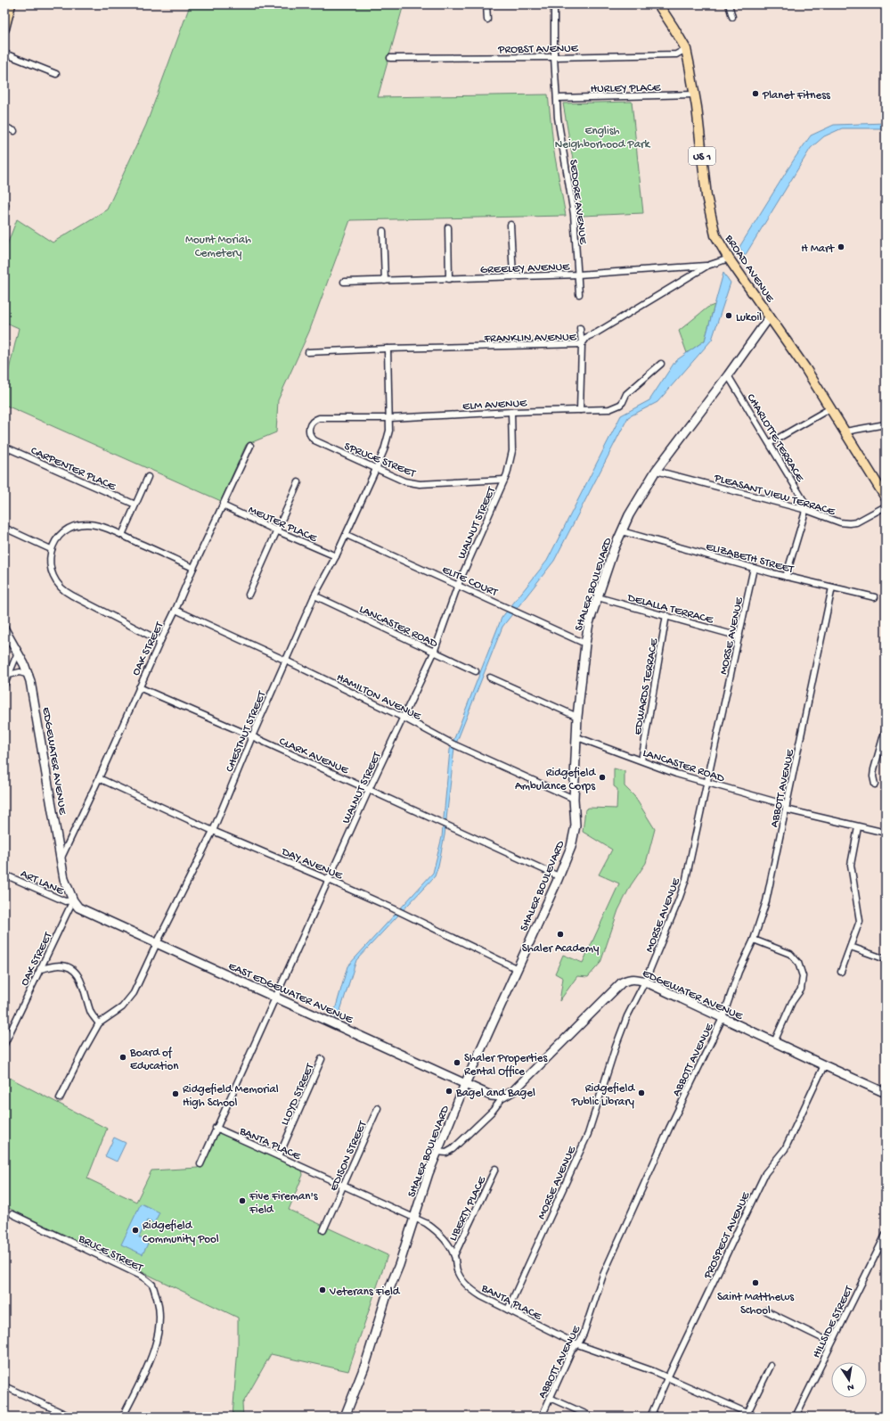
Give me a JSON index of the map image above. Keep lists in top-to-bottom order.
{
  "streets": {
    "main road": ["US 1", "BROAD AVENUE"],
    "street": [
      "PROBST AVENUE",
      "HURLEY PLACE",
      "SEDORE AVENUE",
      "GREELEY AVENUE",
      "FRANKLIN AVENUE",
      "ELM AVENUE",
      "CHARLOTTE TERRACE",
      "SPRUCE STREET",
      "CARPENTER PLACE",
      "PLEASANT VIEW TERRACE",
      "MEUTER PLACE",
      "WALNUT STREET",
      "ELIZABETH STREET",
      "ELITE COURT",
      "SHALER BOULEVARD",
      "DELALLA TERRACE",
      "LANCASTER ROAD",
      "MORSE AVENUE",
      "OAK STREET",
      "EDWARDS TERRACE",
      "HAMILTON AVENUE",
      "CHESTNUT STREET",
      "CLARK AVENUE",
      "EDGEWATER AVENUE",
      "ABBOTT AVENUE",
      "DAY AVENUE",
      "ART LANE",
      "EAST EDGEWATER AVENUE",
      "LLOYD STREET",
      "BANTA PLACE",
      "EDISON STREET",
      "LIBERTY PLACE",
      "PROSPECT AVENUE",
      "BRUCE STREET",
      "HILLSIDE STREET"
    ]
  },
  "crossings": [
    ["PROBST AVENUE", "SEDORE AVENUE"],
    ["PROBST AVENUE", "BROAD AVENUE"],
    ["HURLEY PLACE", "SEDORE AVENUE"],
    ["HURLEY PLACE", "BROAD AVENUE"],
    ["SEDORE AVENUE", "GREELEY AVENUE"],
    ["GREELEY AVENUE", "FRANKLIN AVENUE"],
    ["BROAD AVENUE", "FRANKLIN AVENUE"],
    ["BROAD AVENUE", "SHALER BOULEVARD"],
    ["FRANKLIN AVENUE", "CHESTNUT STREET"],
    ["ELM AVENUE", "SPRUCE STREET"],
    ["ELM AVENUE", "WALNUT STREET"],
    ["ELM AVENUE", "CHESTNUT STREET"],
    ["CHARLOTTE TERRACE", "PLEASANT VIEW TERRACE"],
    ["CHARLOTTE TERRACE", "SHALER BOULEVARD"],
    ["SPRUCE STREET", "WALNUT STREET"],
    ["SPRUCE STREET", "CHESTNUT STREET"],
    ["PLEASANT VIEW TERRACE", "SHALER BOULEVARD"],
    ["MEUTER PLACE", "OAK STREET"],
    ["MEUTER PLACE", "CHESTNUT STREET"],
    ["WALNUT STREET", "ELITE COURT"],
    ["WALNUT STREET", "LANCASTER ROAD"],
    ["WALNUT STREET", "HAMILTON AVENUE"],
    ["WALNUT STREET", "CLARK AVENUE"],
    ["WALNUT STREET", "DAY AVENUE"],
    ["WALNUT STREET", "EAST EDGEWATER AVENUE"],
    ["WALNUT STREET", "BANTA PLACE"],
    ["ELIZABETH STREET", "SHALER BOULEVARD"],
    ["ELIZABETH STREET", "MORSE AVENUE"],
    ["ELIZABETH STREET", "ABBOTT AVENUE"],
    ["ELITE COURT", "SHALER BOULEVARD"],
    ["ELITE COURT", "CHESTNUT STREET"],
    ["SHALER BOULEVARD", "DELALLA TERRACE"],
    ["SHALER BOULEVARD", "LANCASTER ROAD"],
    ["SHALER BOULEVARD", "HAMILTON AVENUE"],
    ["SHALER BOULEVARD", "CLARK AVENUE"],
    ["SHALER BOULEVARD", "DAY AVENUE"],
    ["SHALER BOULEVARD", "EAST EDGEWATER AVENUE"],
    ["SHALER BOULEVARD", "BANTA PLACE"],
    ["DELALLA TERRACE", "MORSE AVENUE"],
    ["DELALLA TERRACE", "EDWARDS TERRACE"],
    ["LANCASTER ROAD", "MORSE AVENUE"],
    ["LANCASTER ROAD", "EDWARDS TERRACE"],
    ["LANCASTER ROAD", "CHESTNUT STREET"],
    ["LANCASTER ROAD", "ABBOTT AVENUE"],
    ["MORSE AVENUE", "EDGEWATER AVENUE"],
    ["MORSE AVENUE", "BANTA PLACE"],
    ["OAK STREET", "HAMILTON AVENUE"],
    ["OAK STREET", "CLARK AVENUE"],
    ["OAK STREET", "EDGEWATER AVENUE"],
    ["OAK STREET", "DAY AVENUE"],
    ["OAK STREET", "ART LANE"],
    ["OAK STREET", "EAST EDGEWATER AVENUE"],
    ["HAMILTON AVENUE", "CHESTNUT STREET"],
    ["CHESTNUT STREET", "CLARK AVENUE"],
    ["CHESTNUT STREET", "DAY AVENUE"],
    ["CHESTNUT STREET", "EAST EDGEWATER AVENUE"],
    ["EDGEWATER AVENUE", "ABBOTT AVENUE"],
    ["EDGEWATER AVENUE", "ART LANE"],
    ["EDGEWATER AVENUE", "EAST EDGEWATER AVENUE"],
    ["EDGEWATER AVENUE", "PROSPECT AVENUE"],
    ["ABBOTT AVENUE", "BANTA PLACE"],
    ["ART LANE", "EAST EDGEWATER AVENUE"],
    ["LLOYD STREET", "BANTA PLACE"],
    ["BANTA PLACE", "EDISON STREET"],
    ["BANTA PLACE", "LIBERTY PLACE"],
    ["BANTA PLACE", "PROSPECT AVENUE"]
  ],
  "parks": ["English Neighborhood Park", "Mount Moriah Cemetery"],
  "places": [
    "Planet Fitness",
    "H Mart",
    "Lukoil",
    "Ridgefield Ambulance Corps",
    "Shaler Academy",
    "Board of Education",
    "Shaler Properties Rental Office",
    "Bagel and Bagel",
    "Ridgefield Public Library",
    "Ridgefield Memorial High School",
    "Five Fireman's Field",
    "Ridgefield Community Pool",
    "Saint Matthews School",
    "Veterans Field"
  ],
  "north": "bottom"
}
